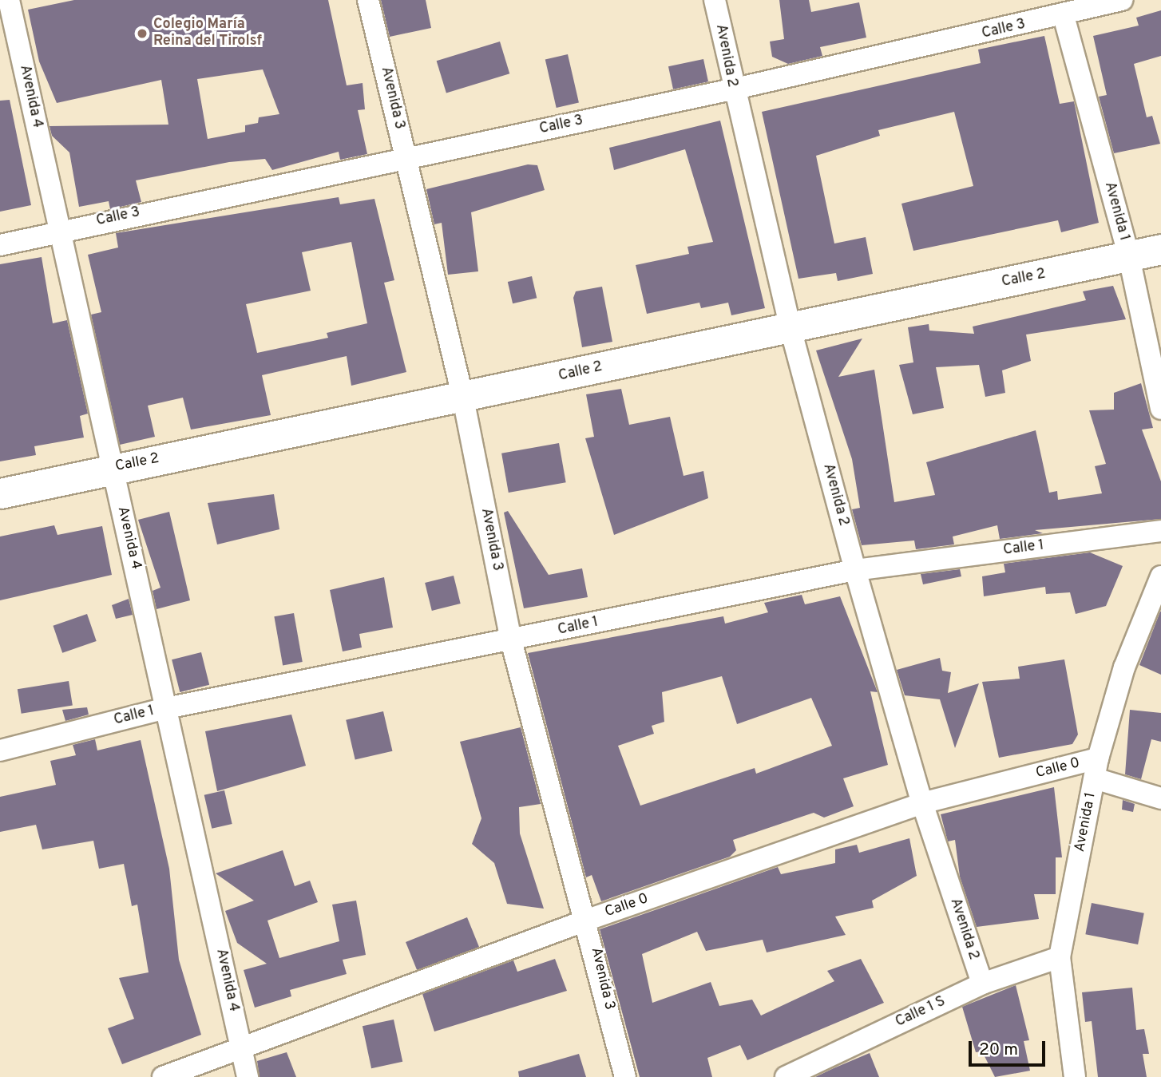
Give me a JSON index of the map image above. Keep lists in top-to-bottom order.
{
  "streets": {
    "main road": ["Calle 2"],
    "street": [
      "Calle 3",
      "Avenida 2",
      "Avenida 4",
      "Avenida 3",
      "Avenida 1",
      "Calle 1",
      "Calle 0",
      "Calle 1 S"
    ]
  },
  "crossings": [
    ["Calle 3", "Avenida 2"],
    ["Calle 3", "Avenida 4"],
    ["Calle 3", "Avenida 3"],
    ["Calle 3", "Avenida 1"],
    ["Avenida 2", "Calle 2"],
    ["Avenida 2", "Calle 1"],
    ["Avenida 2", "Calle 0"],
    ["Avenida 2", "Calle 1 S"],
    ["Avenida 4", "Calle 2"],
    ["Avenida 4", "Calle 1"],
    ["Avenida 4", "Calle 0"],
    ["Avenida 3", "Calle 2"],
    ["Avenida 3", "Calle 1"],
    ["Avenida 3", "Calle 0"],
    ["Avenida 1", "Calle 2"],
    ["Avenida 1", "Calle 0"],
    ["Avenida 1", "Calle 1 S"]
  ],
  "places": ["Colegio María Reina del Tirolsf"],
  "scale_bar": "20 m"
}
